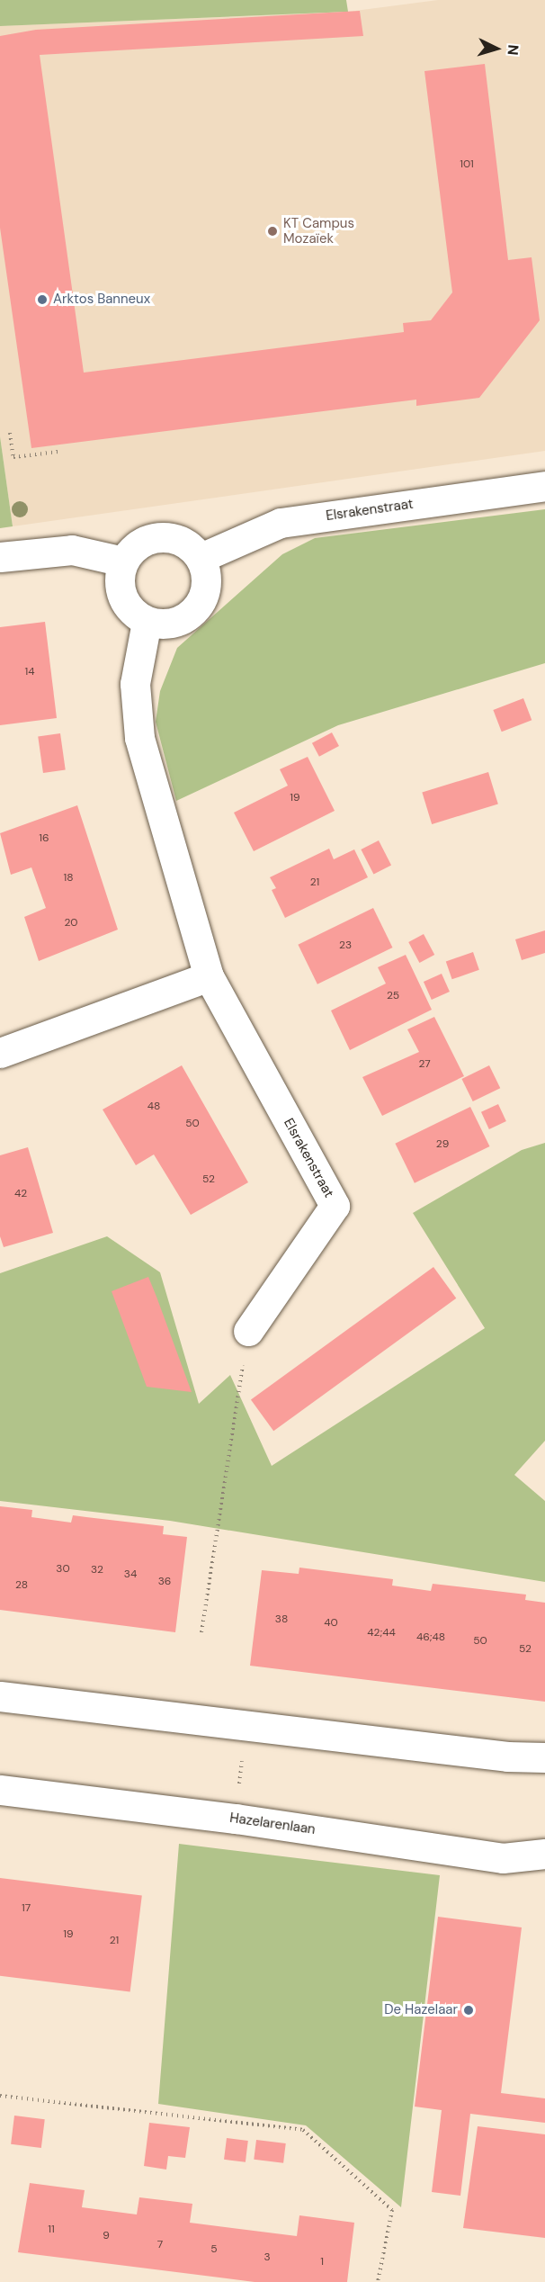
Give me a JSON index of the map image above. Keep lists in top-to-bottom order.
{
  "streets": {
    "street": ["Elsrakenstraat", "Hazelarenlaan"]
  },
  "places": ["KT Campus Mozaïek", "Arktos Banneux", "De Hazelaar"],
  "house_numbers": [
    "101",
    "14",
    "19",
    "16",
    "18",
    "21",
    "20",
    "23",
    "25",
    "27",
    "48",
    "50",
    "29",
    "52",
    "42",
    "30",
    "32",
    "34",
    "36",
    "28",
    "38",
    "40",
    "42;44",
    "46;48",
    "50",
    "52",
    "17",
    "19",
    "21",
    "11",
    "9",
    "7",
    "5",
    "3",
    "1"
  ],
  "north": "right"
}
